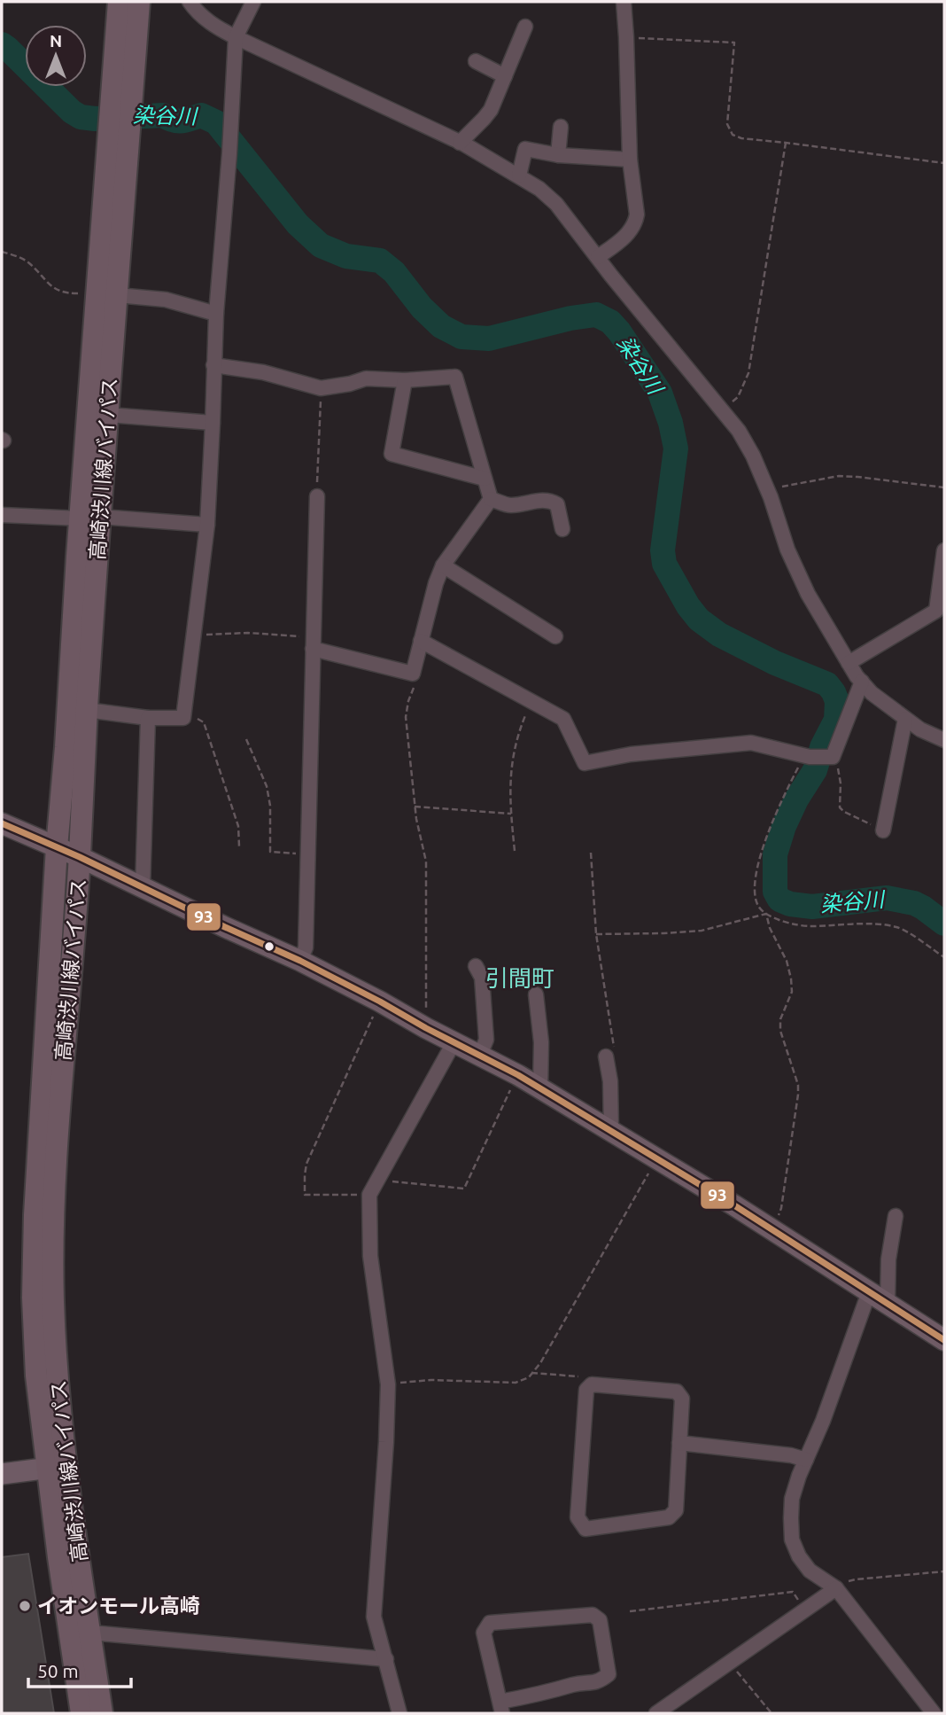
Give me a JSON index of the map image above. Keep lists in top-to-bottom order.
{
  "streets": {
    "main road": ["高崎渋川線バイパス"]
  },
  "districts": ["引間町"],
  "water": ["染谷川"],
  "places": ["イオンモール高崎"],
  "lines": ["transit line 93"],
  "scale_bar": "50 m",
  "north": "top"
}
